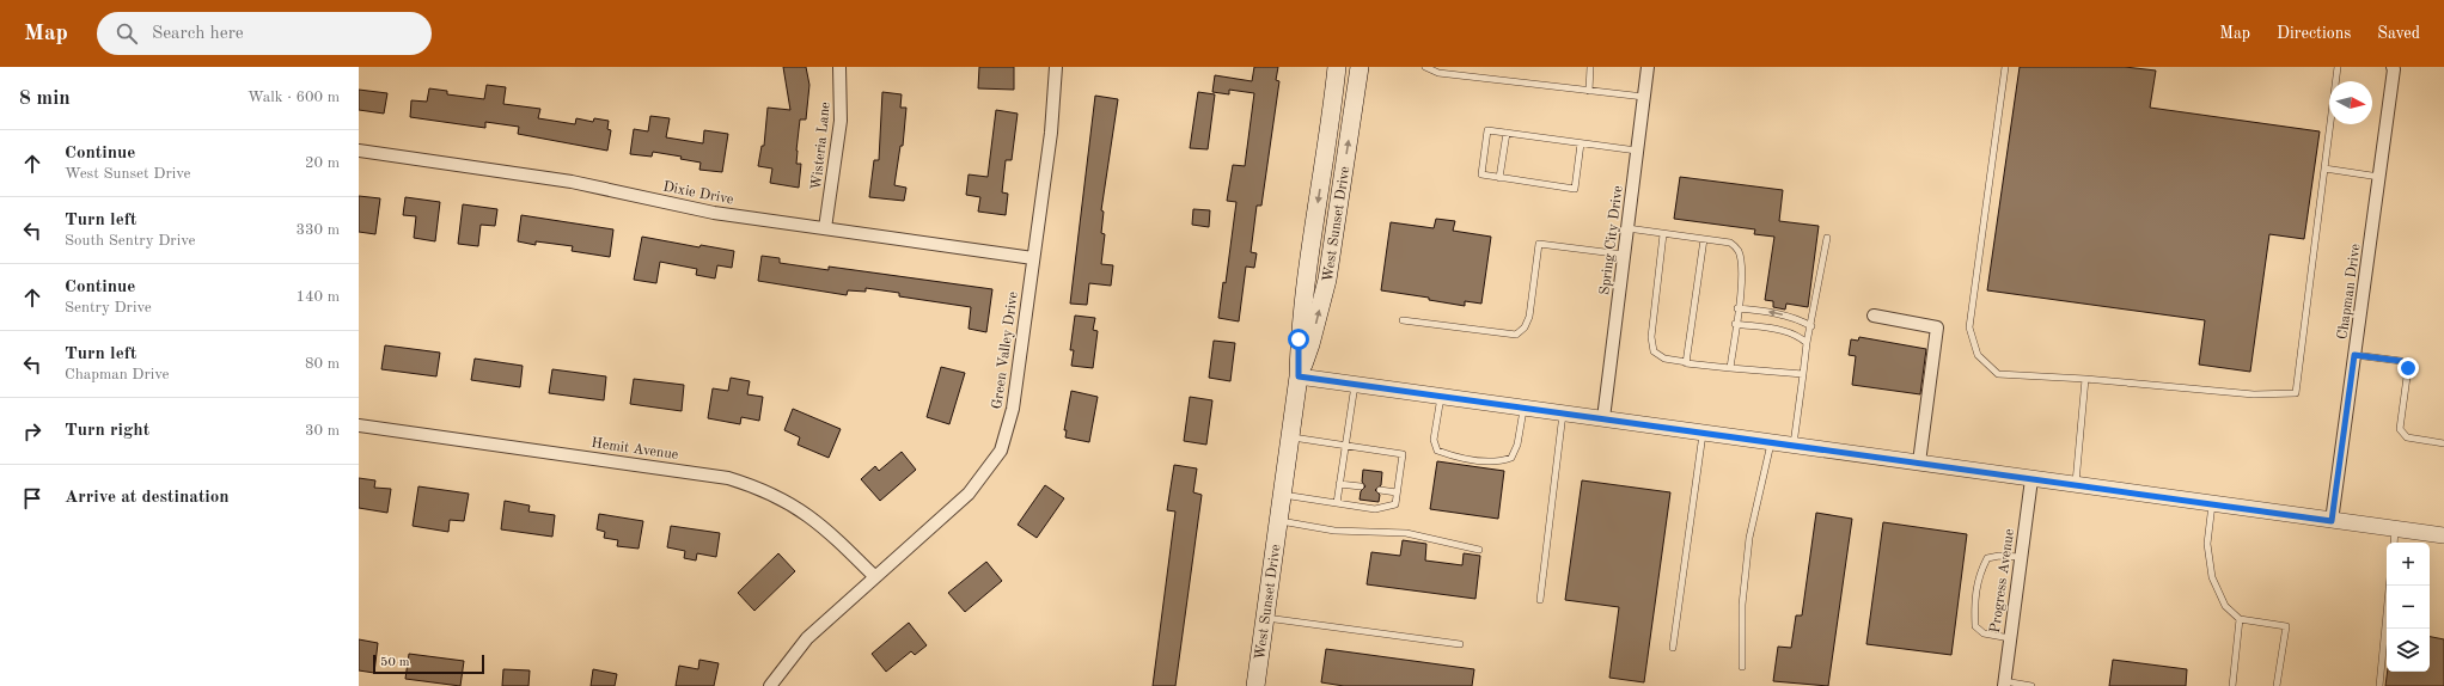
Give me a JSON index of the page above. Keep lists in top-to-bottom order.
{
  "streets": {
    "main road": ["West Sunset Drive"],
    "street": [
      "Wisteria Lane",
      "Dixie Drive",
      "Spring City Drive",
      "Chapman Drive",
      "Green Valley Drive",
      "Hemit Avenue",
      "Progress Avenue"
    ]
  },
  "crossings": [
    ["Wisteria Lane", "Dixie Drive"],
    ["Dixie Drive", "Green Valley Drive"],
    ["Green Valley Drive", "Hemit Avenue"]
  ],
  "scale_bar": "50 m",
  "north": "right",
  "page": {
    "header": "Map",
    "search": "Search here",
    "nav": ["Map", "Directions", "Saved"],
    "heading": ["8 min", "Walk · 600 m"],
    "list": [
      ["Continue", "West Sunset Drive", "20 m"],
      ["Turn left", "South Sentry Drive", "330 m"],
      ["Continue", "Sentry Drive", "140 m"],
      ["Turn left", "Chapman Drive", "80 m"],
      ["Turn right", "30 m"],
      "Arrive at destination"
    ],
    "map_buttons": ["+", "−"],
    "scale": "50 m"
  }
}
